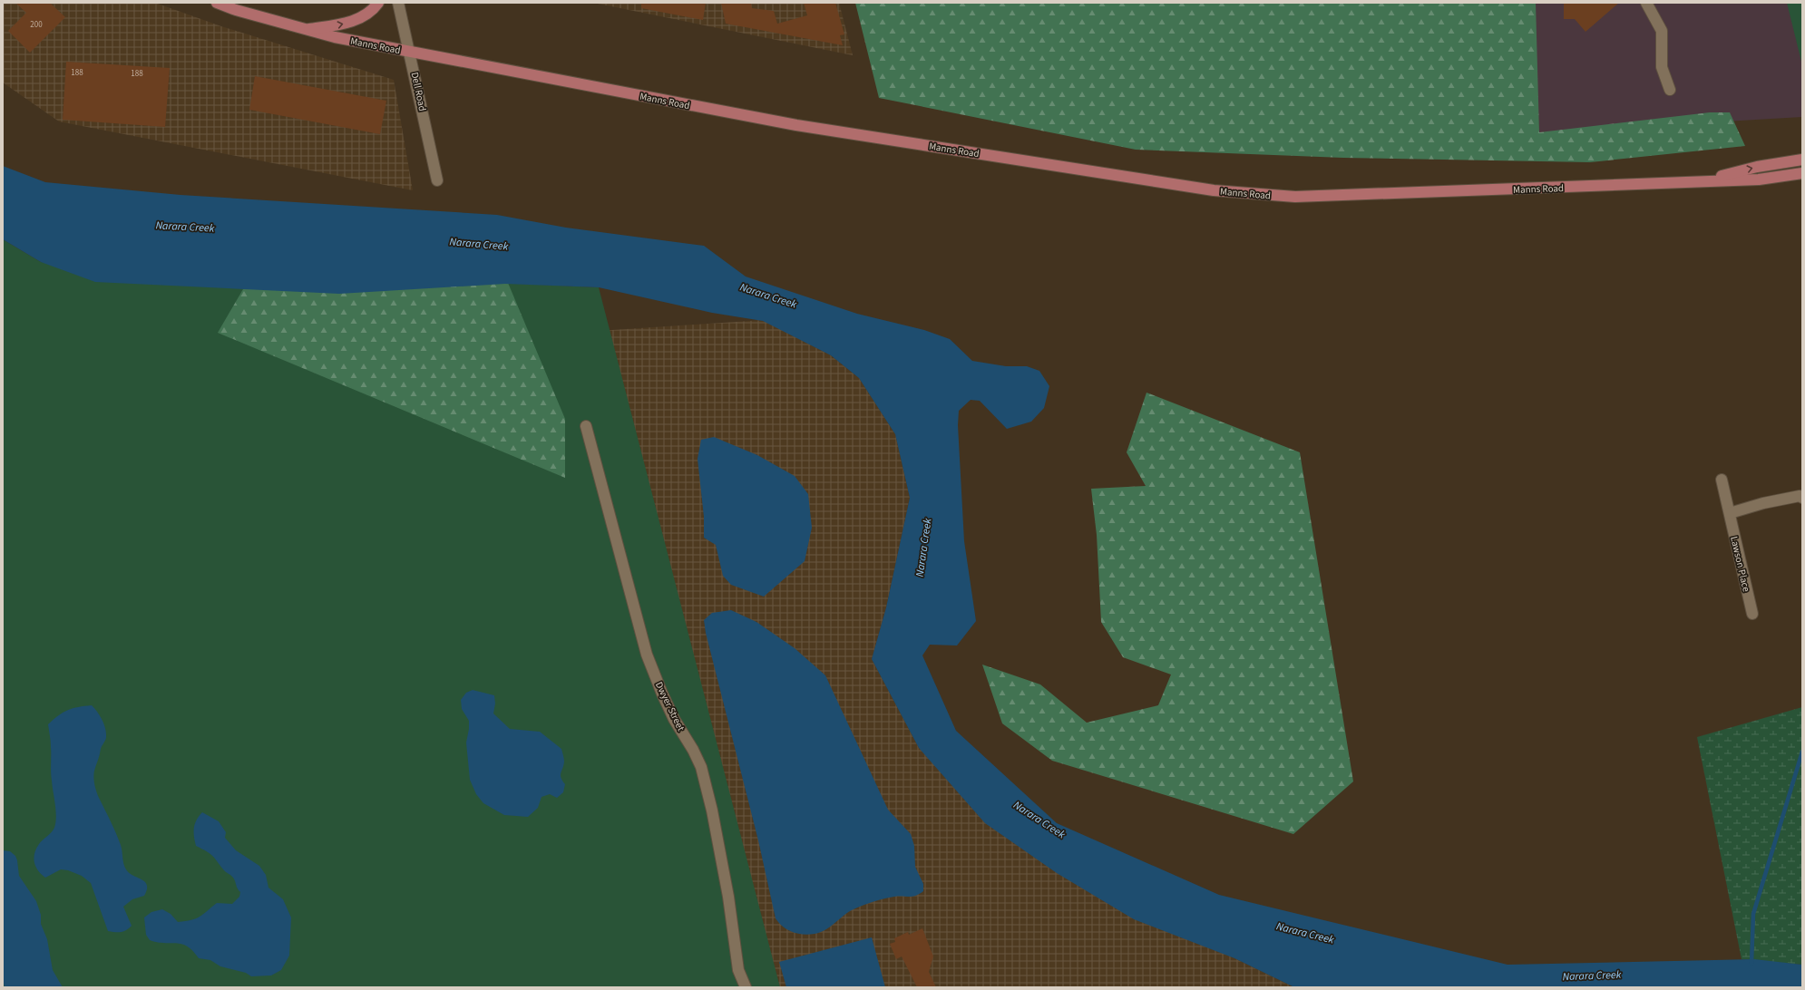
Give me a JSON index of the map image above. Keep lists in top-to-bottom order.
{
  "streets": {
    "main road": ["Manns Road"],
    "street": ["Dell Road", "Lawson Place", "Dwyer Street"]
  },
  "crossings": [
    ["Manns Road", "Dell Road"]
  ],
  "water": ["Narara Creek"],
  "house_numbers": ["200", "188", "188"]
}
